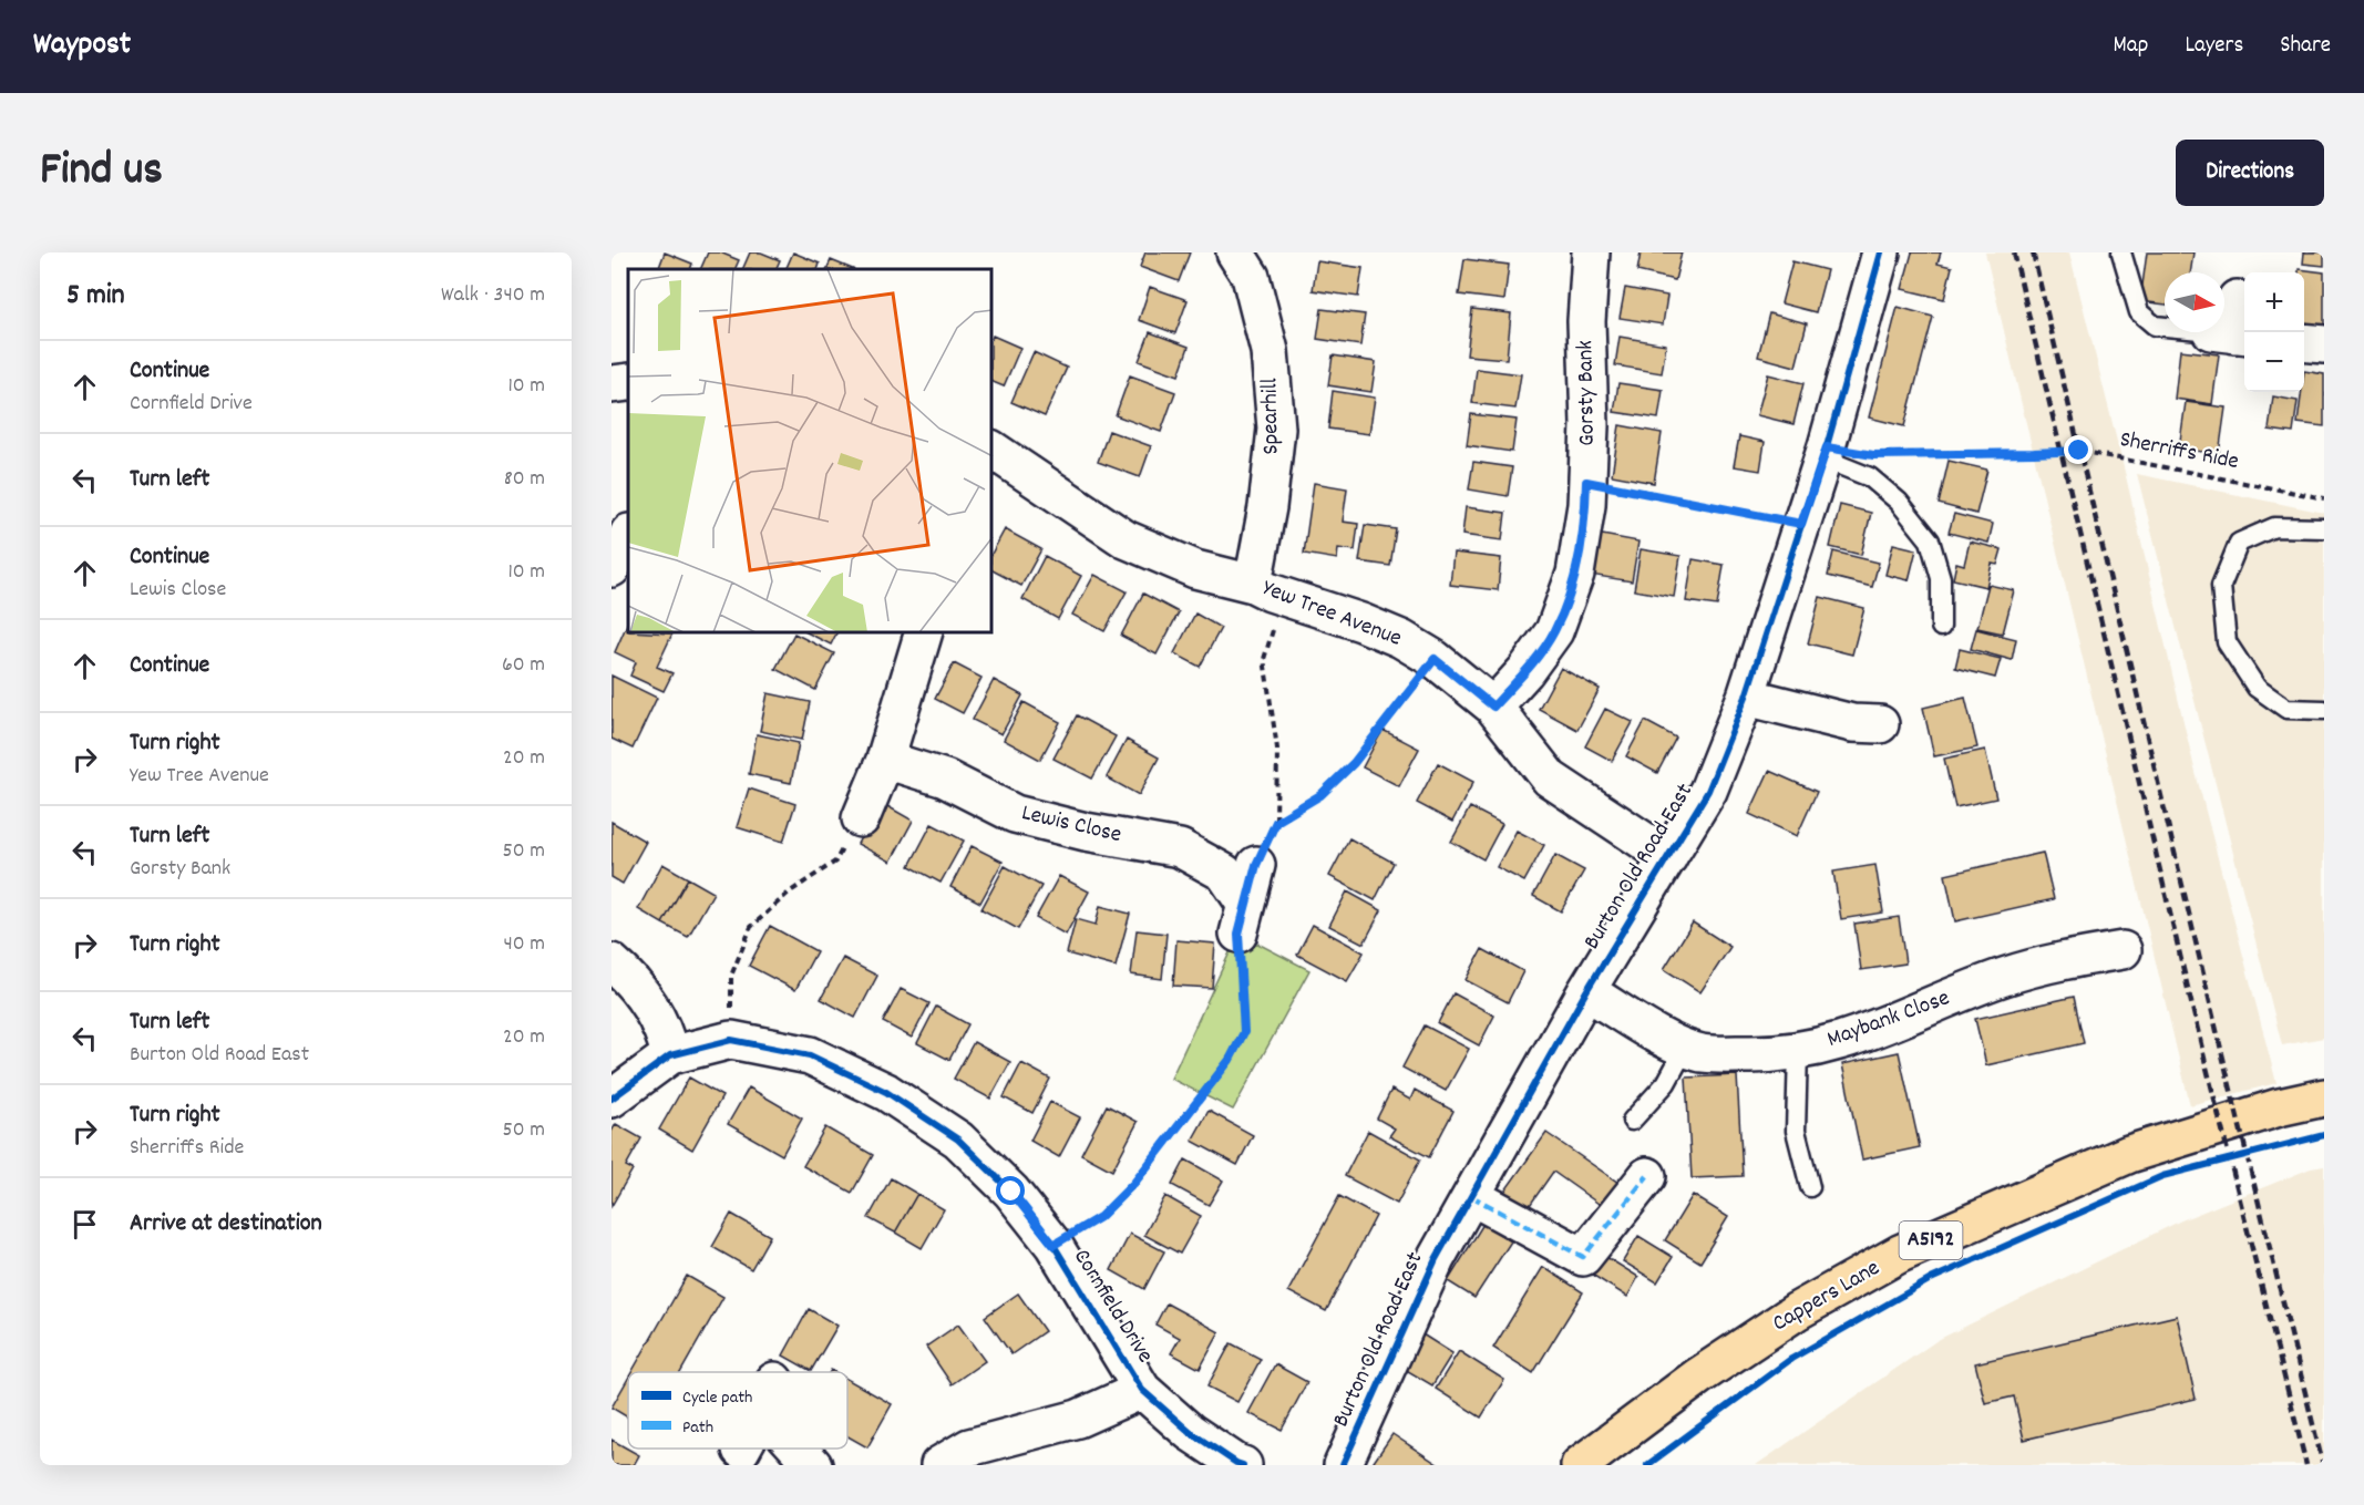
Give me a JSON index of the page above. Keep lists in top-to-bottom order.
{
  "streets": {
    "highway": ["A5192", "Cappers Lane"],
    "street": [
      "Gorsty Bank",
      "Spearhill",
      "Yew Tree Avenue",
      "Lewis Close",
      "Burton Old Road East",
      "Maybank Close",
      "Cornfield Drive"
    ],
    "path": ["Sherriffs Ride"]
  },
  "crossings": [
    ["Gorsty Bank", "Yew Tree Avenue"],
    ["Spearhill", "Yew Tree Avenue"],
    ["Sherriffs Ride", "Burton Old Road East"],
    ["Yew Tree Avenue", "Burton Old Road East"],
    ["Burton Old Road East", "Maybank Close"]
  ],
  "legend": ["Cycle path", "Path"],
  "north": "right",
  "page": {
    "header": "Waypost",
    "nav": ["Map", "Layers", "Share"],
    "title": "Find us",
    "buttons": "Directions",
    "heading": ["5 min", "Walk · 340 m"],
    "map_buttons": ["+", "−"],
    "list": [
      ["Continue", "Cornfield Drive", "10 m"],
      ["Turn left", "80 m"],
      ["Continue", "Lewis Close", "10 m"],
      ["Continue", "60 m"],
      ["Turn right", "Yew Tree Avenue", "20 m"],
      ["Turn left", "Gorsty Bank", "50 m"],
      ["Turn right", "40 m"],
      ["Turn left", "Burton Old Road East", "20 m"],
      ["Turn right", "Sherriffs Ride", "50 m"],
      "Arrive at destination"
    ]
  }
}
